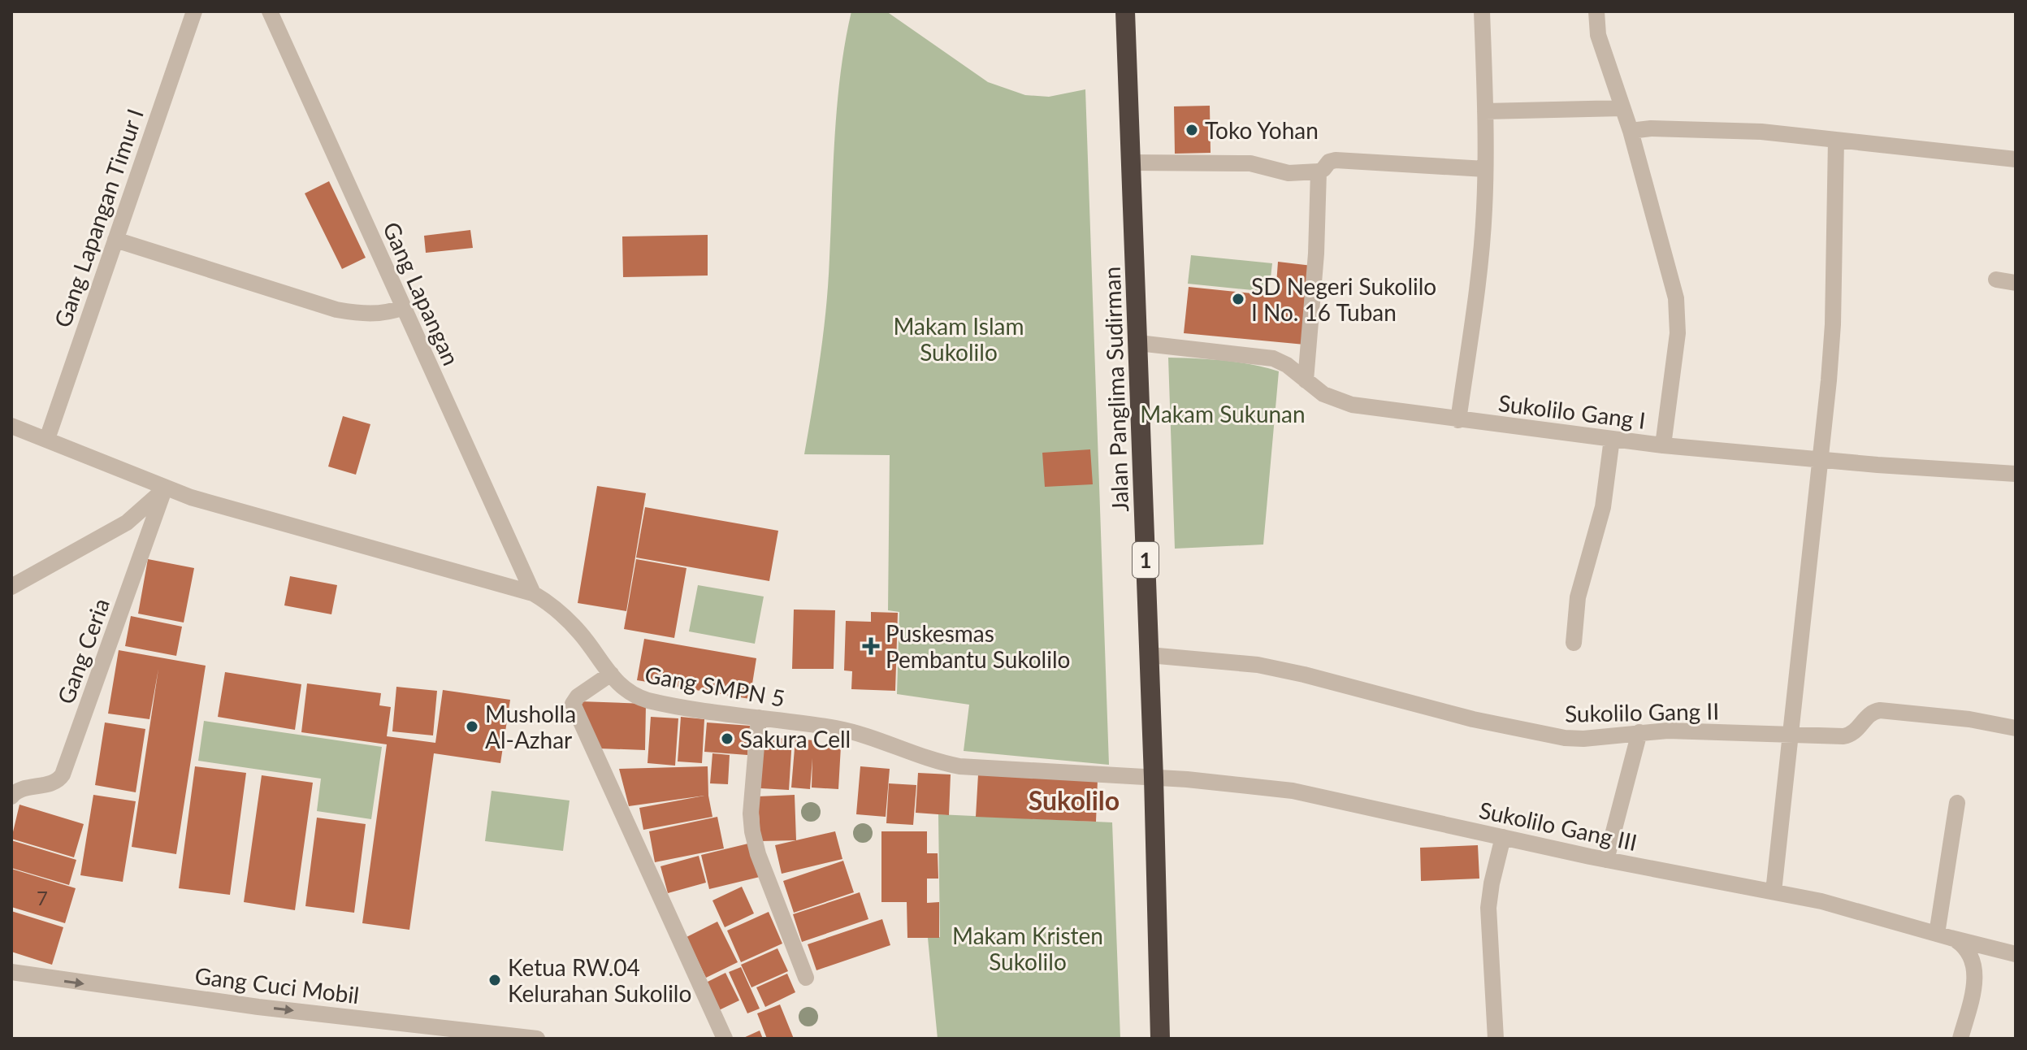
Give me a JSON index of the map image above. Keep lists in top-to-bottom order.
{
  "streets": {
    "highway": ["Jalan Panglima Sudirman", "1"],
    "street": [
      "Gang Lapangan Timur I",
      "Gang Lapangan",
      "Sukolilo Gang I",
      "Gang Ceria",
      "Gang SMPN 5",
      "Sukolilo Gang II",
      "Sukolilo Gang III",
      "Gang Cuci Mobil"
    ]
  },
  "crossings": [
    ["Gang Lapangan Timur I", "Gang SMPN 5"],
    ["Gang Lapangan", "Gang SMPN 5"],
    ["Jalan Panglima Sudirman", "Sukolilo Gang I"],
    ["Jalan Panglima Sudirman", "Gang SMPN 5"],
    ["Jalan Panglima Sudirman", "Sukolilo Gang II"],
    ["Jalan Panglima Sudirman", "Sukolilo Gang III"],
    ["Gang Ceria", "Gang SMPN 5"],
    ["Gang SMPN 5", "Sukolilo Gang III"]
  ],
  "one_way": ["Gang Cuci Mobil"],
  "districts": ["Sukolilo"],
  "parks": ["Makam Islam Sukolilo", "Makam Sukunan", "Makam Kristen Sukolilo"],
  "places": {
    "other": [
      "Toko Yohan",
      "SD Negeri Sukolilo I No. 16 Tuban",
      "Musholla Al-Azhar",
      "Sakura Cell",
      "Ketua RW.04 Kelurahan Sukolilo"
    ],
    "health": ["Puskesmas Pembantu Sukolilo"]
  },
  "house_numbers": ["7"]
}
